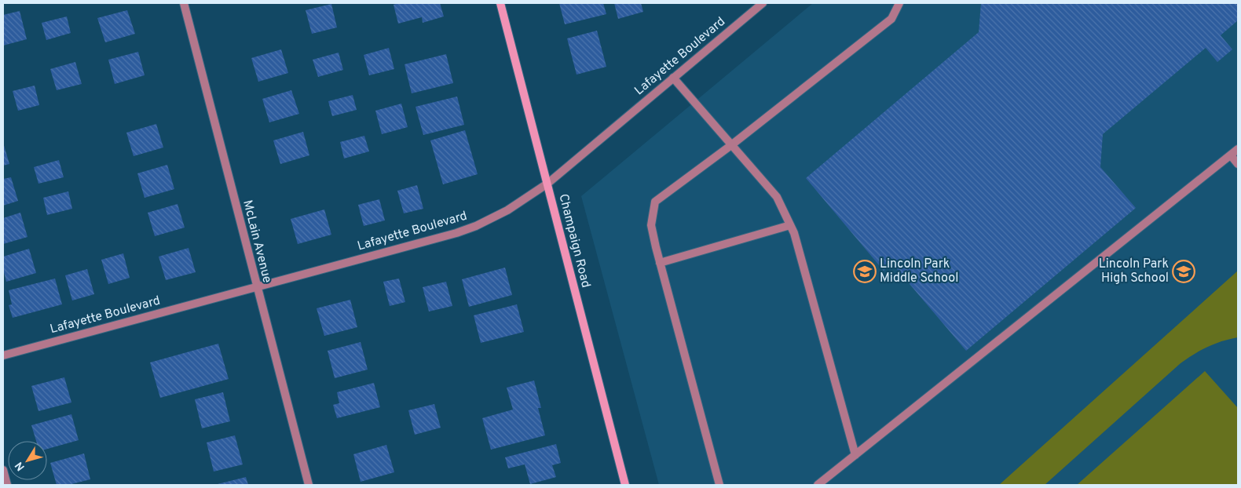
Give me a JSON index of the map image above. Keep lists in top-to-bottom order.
{
  "streets": {
    "street": ["Lafayette Boulevard", "Champaign Road", "McLain Avenue"]
  },
  "crossings": [
    ["Lafayette Boulevard", "Champaign Road"],
    ["Lafayette Boulevard", "McLain Avenue"]
  ],
  "places": {
    "school or university": ["Lincoln Park Middle School", "Lincoln Park High School"]
  },
  "north": "bottom left"
}
